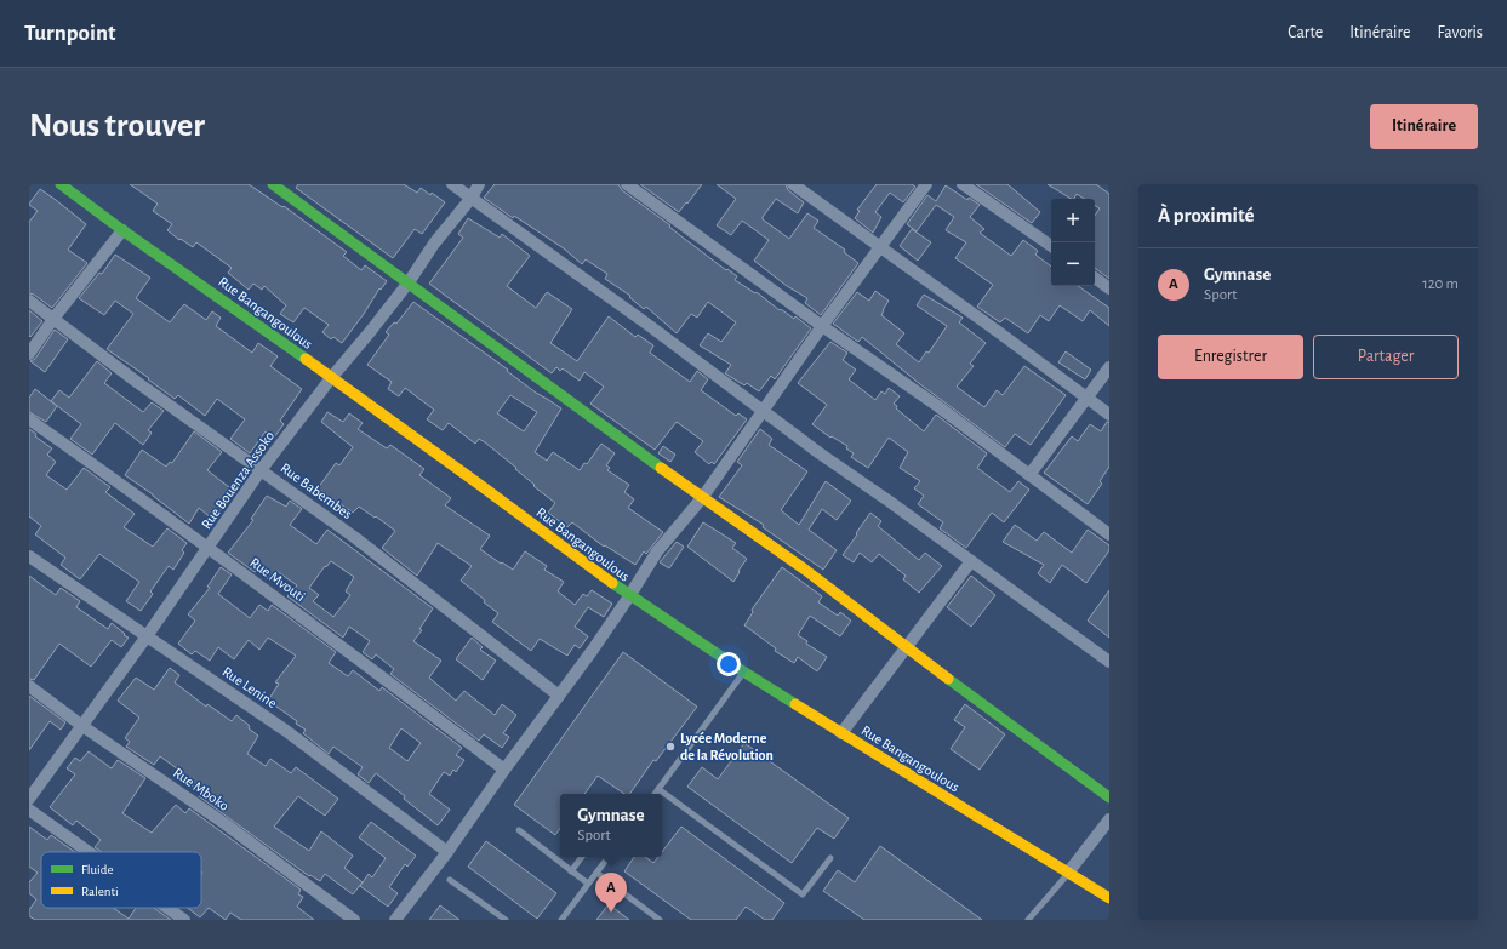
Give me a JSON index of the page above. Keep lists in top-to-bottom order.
{
  "streets": {
    "street": [
      "Rue Bangangoulous",
      "Rue Bouenza Assoko",
      "Rue Babembes",
      "Rue Mvouti",
      "Rue Lenine",
      "Rue Mboko"
    ]
  },
  "crossings": [
    ["Rue Bangangoulous", "Rue Bouenza Assoko"],
    ["Rue Bouenza Assoko", "Rue Babembes"],
    ["Rue Bouenza Assoko", "Rue Mvouti"],
    ["Rue Bouenza Assoko", "Rue Lenine"],
    ["Rue Bouenza Assoko", "Rue Mboko"]
  ],
  "places": ["Lycée Moderne de la Révolution"],
  "legend": ["Fluide", "Ralenti"],
  "page": {
    "header": "Turnpoint",
    "nav": ["Carte", "Itinéraire", "Favoris"],
    "buttons": [
      "Itinéraire",
      ["Enregistrer", "Partager"]
    ],
    "title": "Nous trouver",
    "heading": "À proximité",
    "map_buttons": ["+", "−"],
    "list": [
      {
        "mark": "A",
        "name": "Gymnase",
        "note": "Sport",
        "value": "120 m"
      }
    ],
    "popup": ["Gymnase", "Sport"],
    "pins": "A"
  }
}
